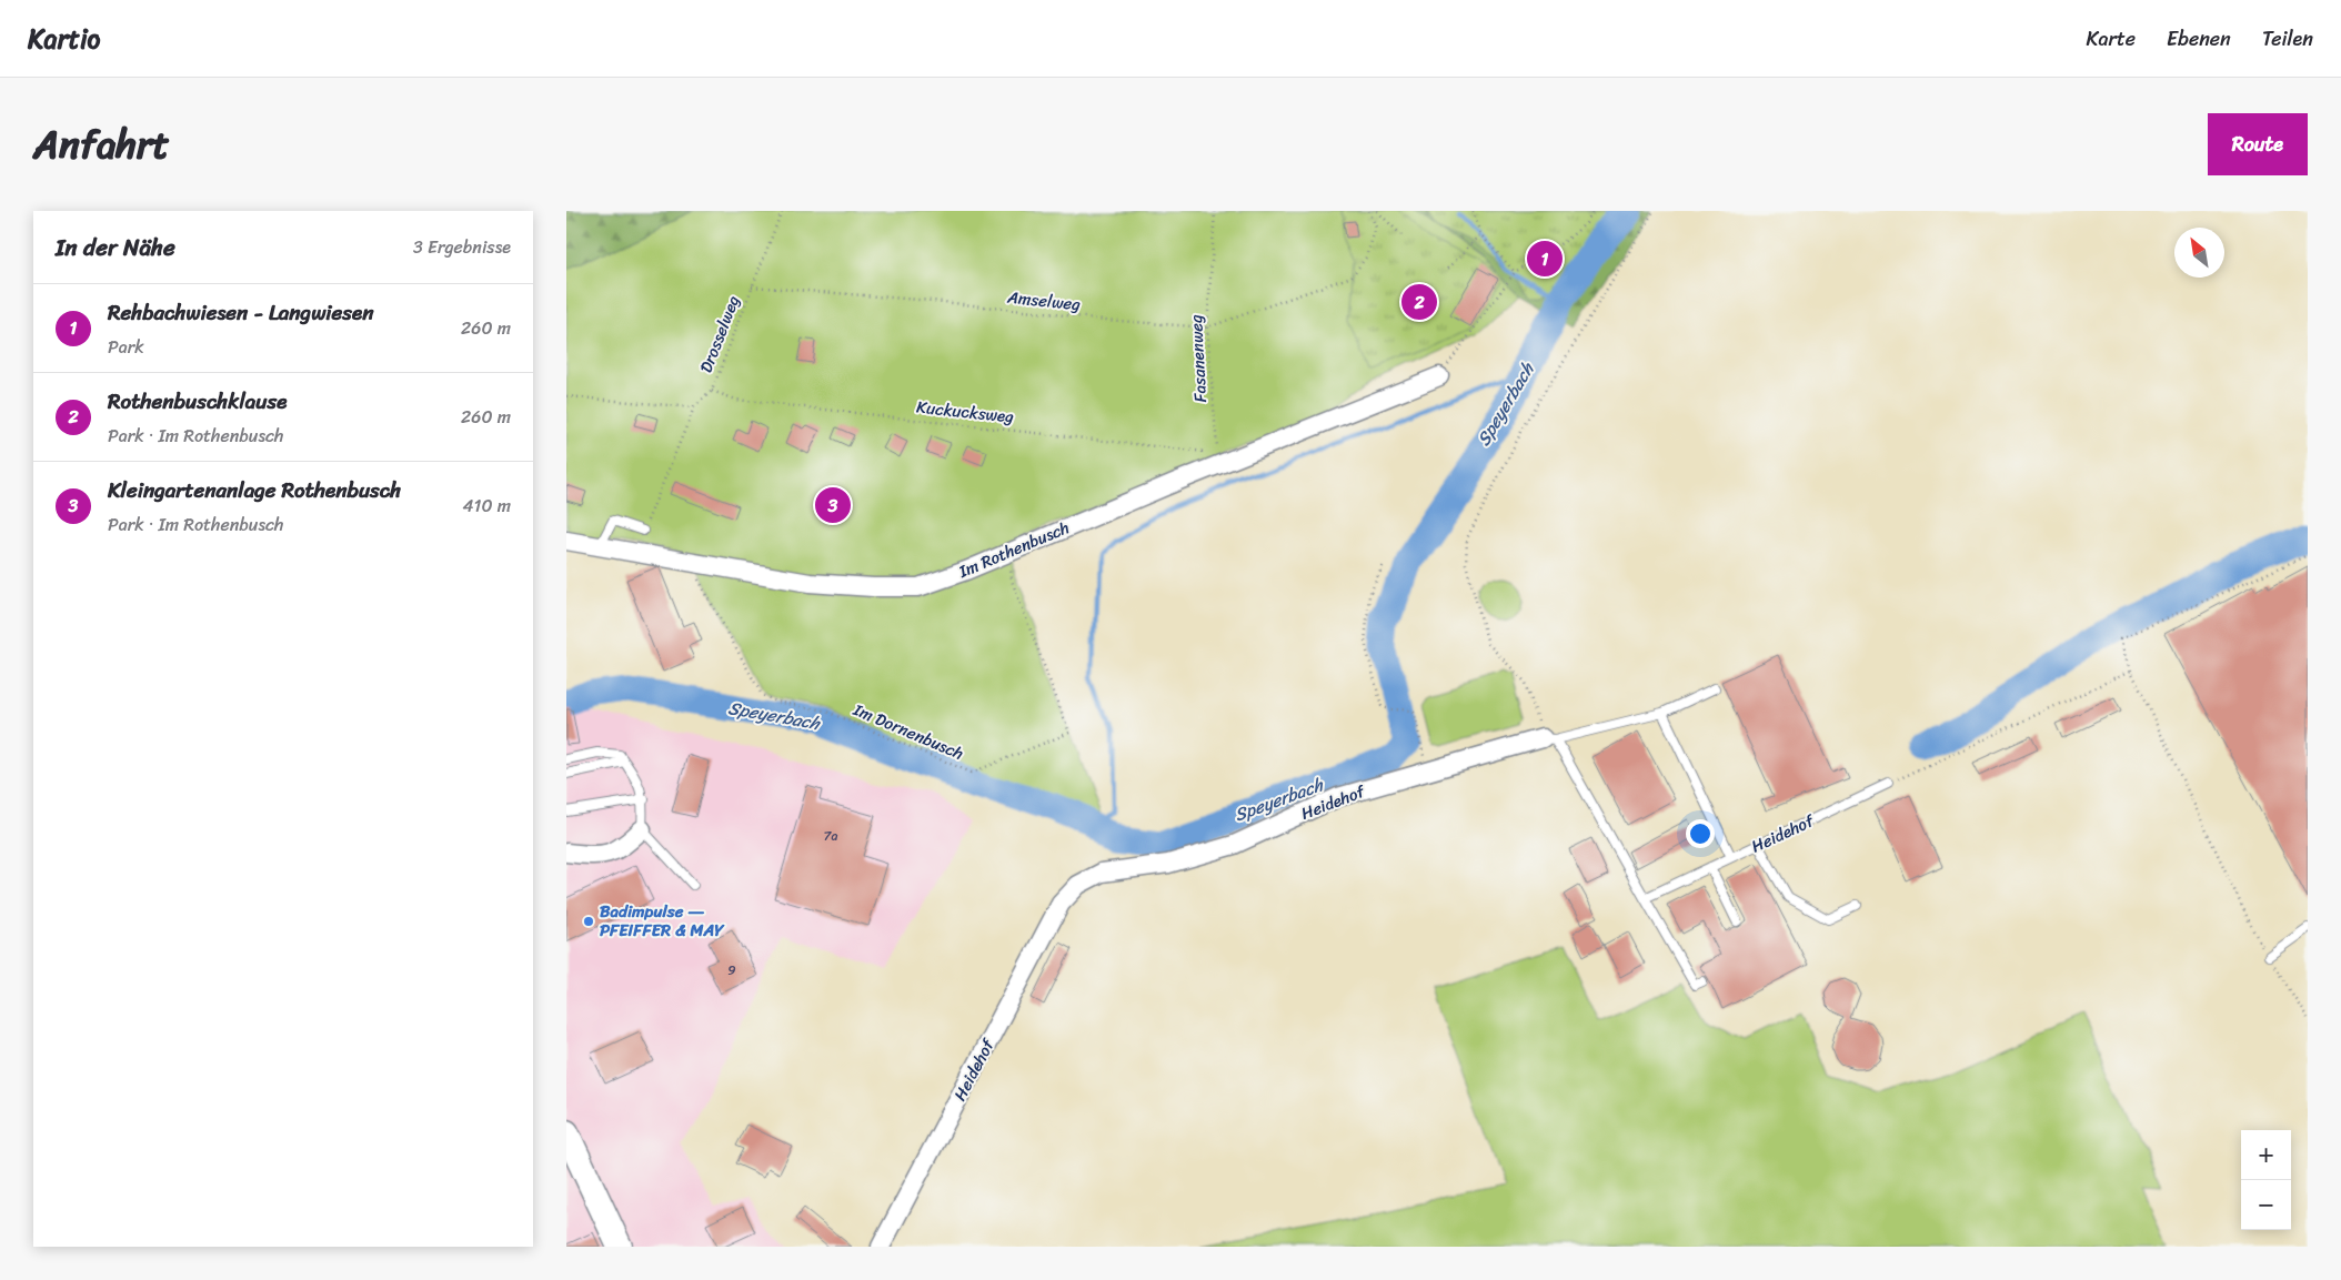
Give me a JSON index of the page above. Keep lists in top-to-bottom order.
{
  "streets": {
    "street": ["Im Rothenbusch", "Heidehof"],
    "path": [
      "Amselweg",
      "Drosselweg",
      "Fasanenweg",
      "Kuckucksweg",
      "Im Dornenbusch"
    ]
  },
  "crossings": [
    ["Amselweg", "Drosselweg"],
    ["Amselweg", "Fasanenweg"],
    ["Drosselweg", "Kuckucksweg"],
    ["Im Rothenbusch", "Im Dornenbusch"]
  ],
  "water": ["Speyerbach"],
  "places": ["Badimpulse — PFEIFFER & MAY"],
  "house_numbers": ["7a", "9"],
  "north": "top left",
  "page": {
    "header": "Kartio",
    "nav": ["Karte", "Ebenen", "Teilen"],
    "title": "Anfahrt",
    "buttons": "Route",
    "heading": ["In der Nähe", "3 Ergebnisse"],
    "pins": ["1", "2", "3"],
    "list": [
      {
        "mark": "1",
        "name": "Rehbachwiesen - Langwiesen",
        "note": "Park",
        "value": "260 m"
      },
      {
        "mark": "2",
        "name": "Rothenbuschklause",
        "note": "Park · Im Rothenbusch",
        "value": "260 m"
      },
      {
        "mark": "3",
        "name": "Kleingartenanlage Rothenbusch",
        "note": "Park · Im Rothenbusch",
        "value": "410 m"
      }
    ],
    "map_buttons": ["+", "−"]
  }
}
